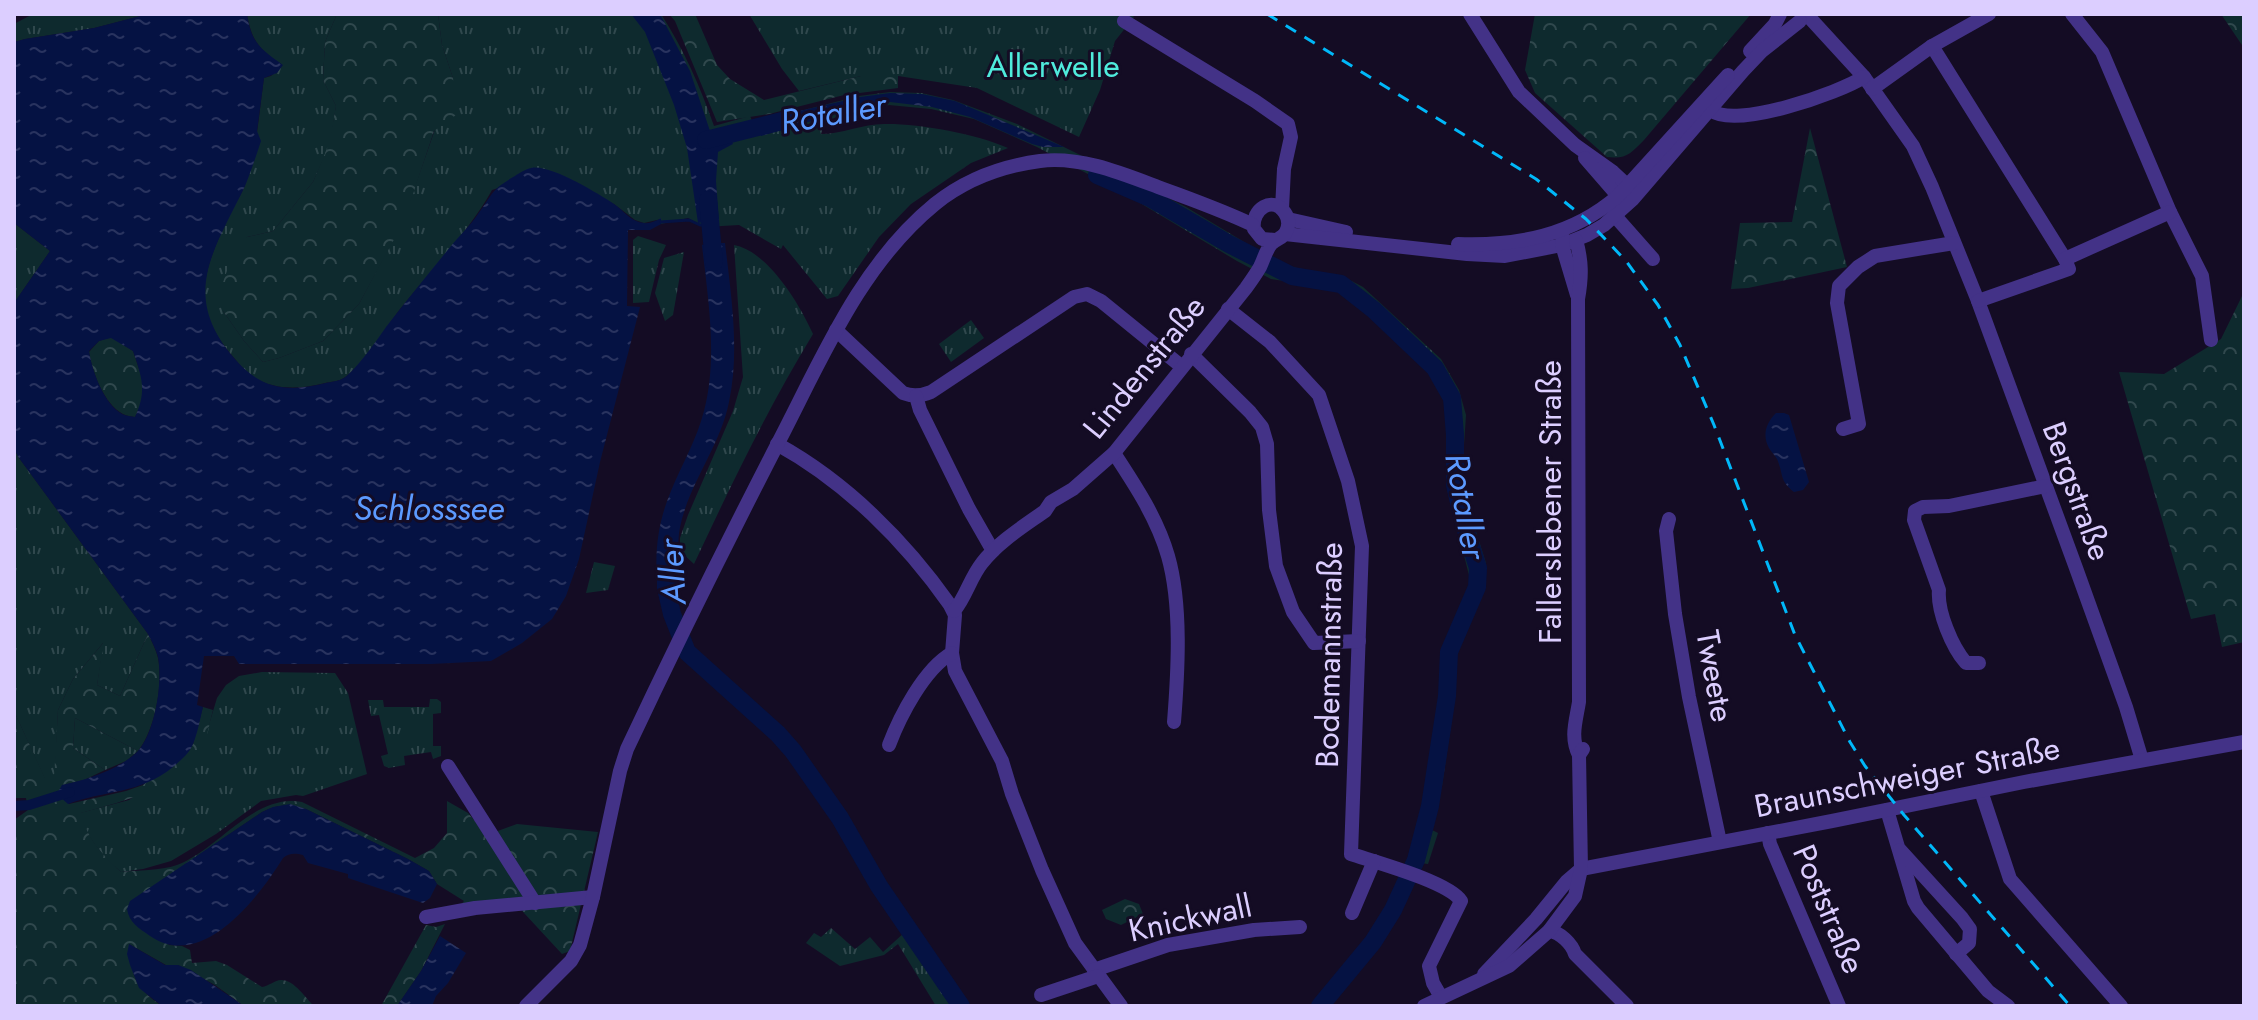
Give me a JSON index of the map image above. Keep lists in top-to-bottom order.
{
  "streets": {
    "street": [
      "Lindenstraße",
      "Bergstraße",
      "Fallerslebener Straße",
      "Bodemannstraße",
      "Tweete",
      "Braunschweiger Straße",
      "Poststraße",
      "Knickwall"
    ]
  },
  "crossings": [
    ["Lindenstraße", "Bodemannstraße"],
    ["Bergstraße", "Braunschweiger Straße"],
    ["Fallerslebener Straße", "Braunschweiger Straße"],
    ["Tweete", "Braunschweiger Straße"],
    ["Braunschweiger Straße", "Poststraße"]
  ],
  "water": ["Rotaller", "Schlosssee", "Aller"],
  "parks": ["Allerwelle"]
}
